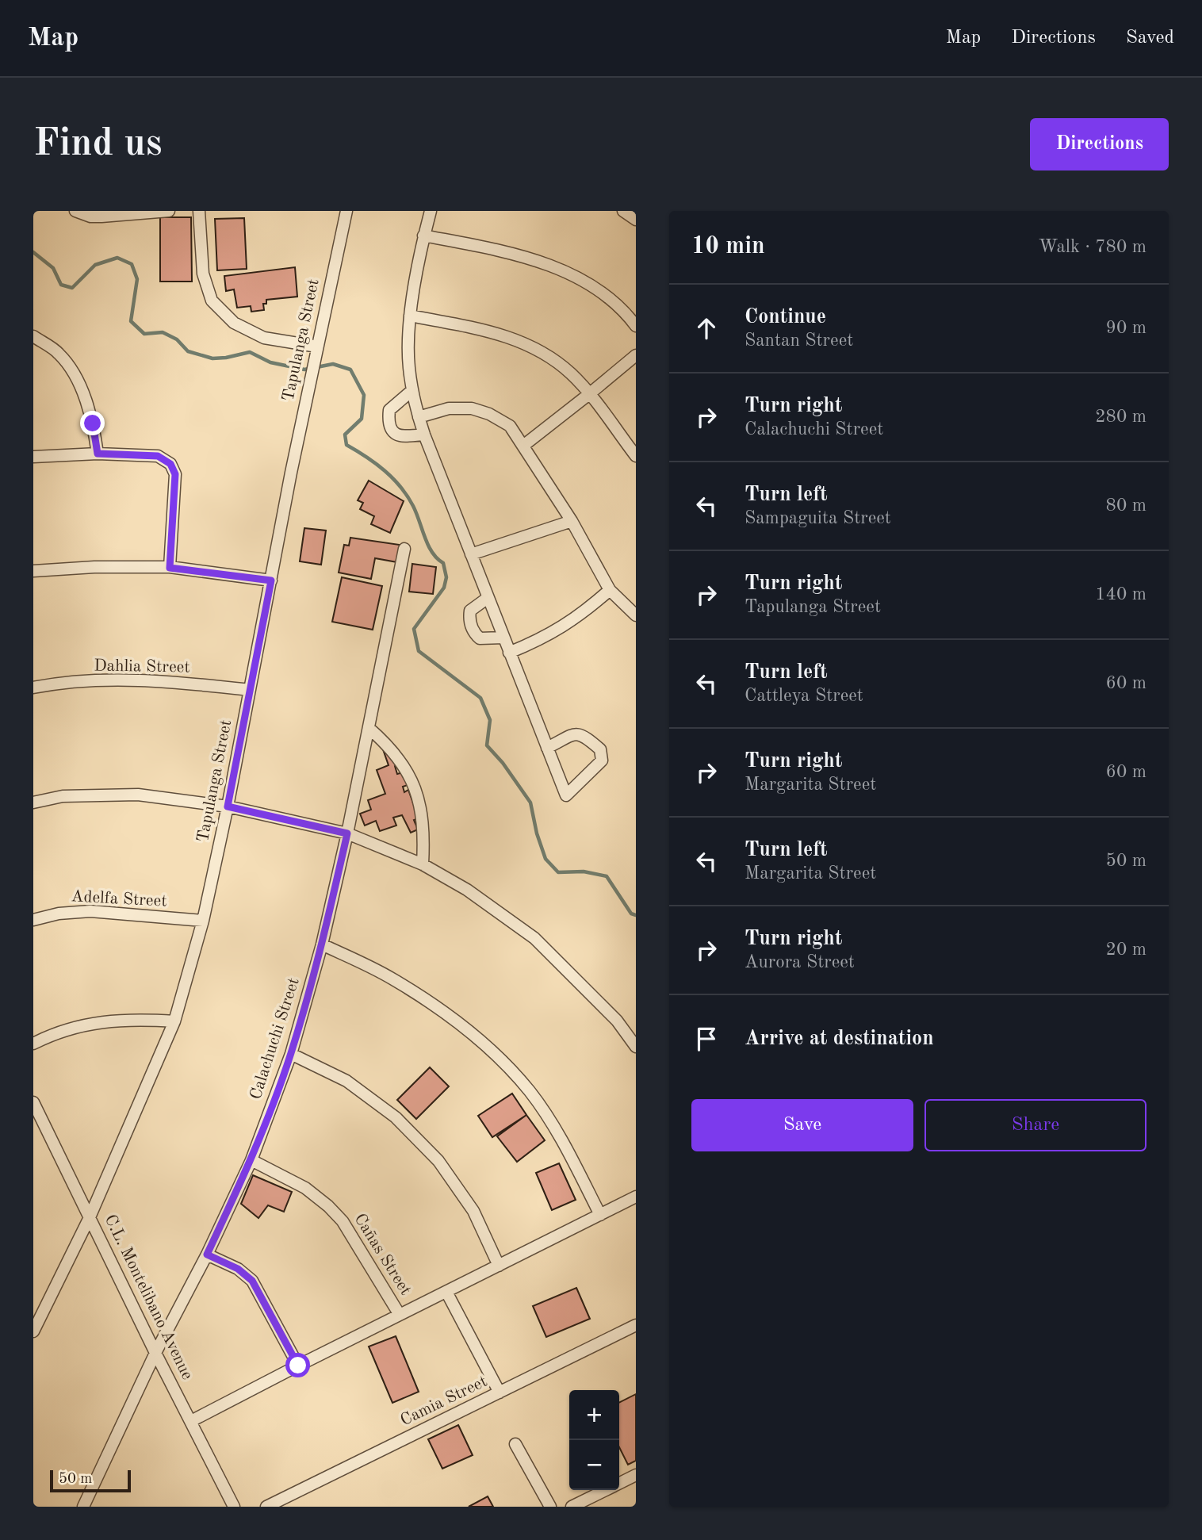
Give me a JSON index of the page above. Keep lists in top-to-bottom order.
{
  "streets": {
    "street": [
      "Tapulanga Street",
      "Dahlia Street",
      "Adelfa Street",
      "Calachuchi Street",
      "Cañas Street",
      "C.L. Montelibano Avenue",
      "Camia Street"
    ]
  },
  "crossings": [
    ["Tapulanga Street", "Dahlia Street"],
    ["Tapulanga Street", "Adelfa Street"],
    ["Tapulanga Street", "C.L. Montelibano Avenue"],
    ["Calachuchi Street", "Cañas Street"],
    ["Calachuchi Street", "C.L. Montelibano Avenue"]
  ],
  "scale_bar": "50 m",
  "page": {
    "header": "Map",
    "nav": ["Map", "Directions", "Saved"],
    "buttons": [
      "Directions",
      ["Save", "Share"]
    ],
    "title": "Find us",
    "heading": ["10 min", "Walk · 780 m"],
    "list": [
      ["Continue", "Santan Street", "90 m"],
      ["Turn right", "Calachuchi Street", "280 m"],
      ["Turn left", "Sampaguita Street", "80 m"],
      ["Turn right", "Tapulanga Street", "140 m"],
      ["Turn left", "Cattleya Street", "60 m"],
      ["Turn right", "Margarita Street", "60 m"],
      ["Turn left", "Margarita Street", "50 m"],
      ["Turn right", "Aurora Street", "20 m"],
      "Arrive at destination"
    ],
    "map_buttons": ["+", "−"],
    "scale": "50 m"
  }
}
